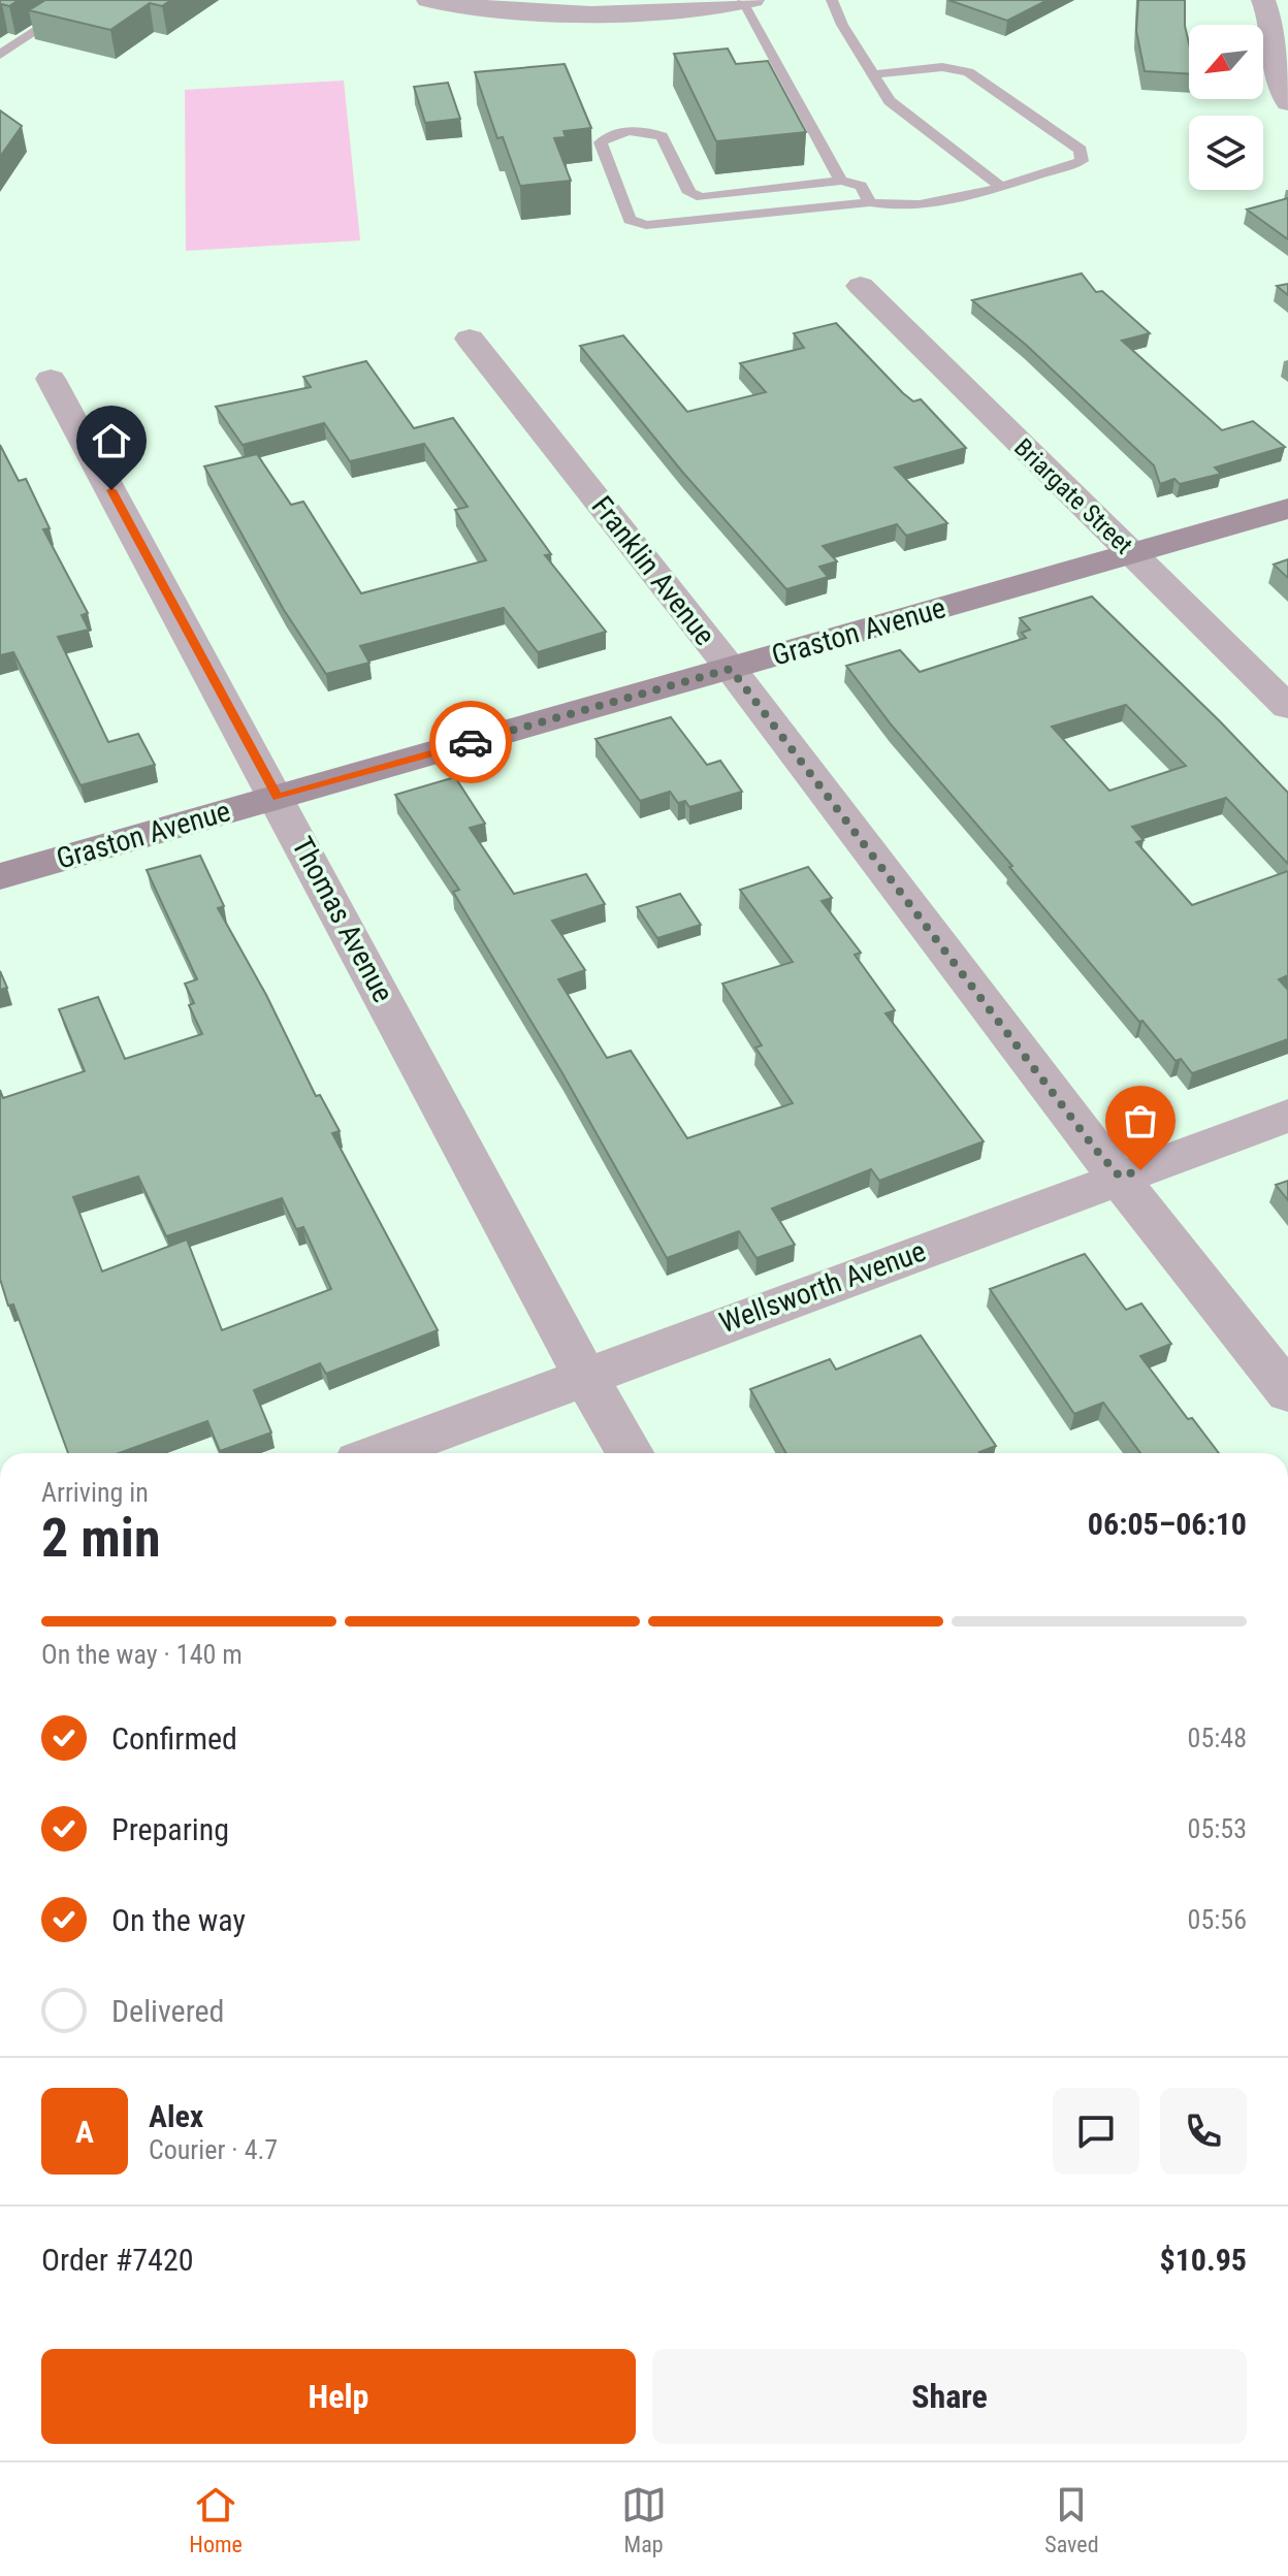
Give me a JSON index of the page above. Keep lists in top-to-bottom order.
{
  "streets": {
    "street": [
      "Briargate Street",
      "Franklin Avenue",
      "Graston Avenue",
      "Thomas Avenue",
      "Wellsworth Avenue"
    ]
  },
  "crossings": [
    ["Briargate Street", "Graston Avenue"],
    ["Franklin Avenue", "Graston Avenue"],
    ["Franklin Avenue", "Wellsworth Avenue"],
    ["Graston Avenue", "Thomas Avenue"],
    ["Thomas Avenue", "Wellsworth Avenue"]
  ],
  "north": "bottom left",
  "page": {
    "heading": ["2 min", "Arriving in", "06:05–06:10"],
    "panel": [
      "Alex",
      "Courier · 4.7",
      "Order #7420",
      "$10.95"
    ],
    "bar": "On the way · 140 m",
    "list": [
      ["Confirmed", "05:48"],
      ["Preparing", "05:53"],
      ["On the way", "05:56"],
      "Delivered"
    ],
    "round": "A",
    "buttons": ["Help", "Share"],
    "tabs": ["Home", "Map", "Saved"]
  }
}
